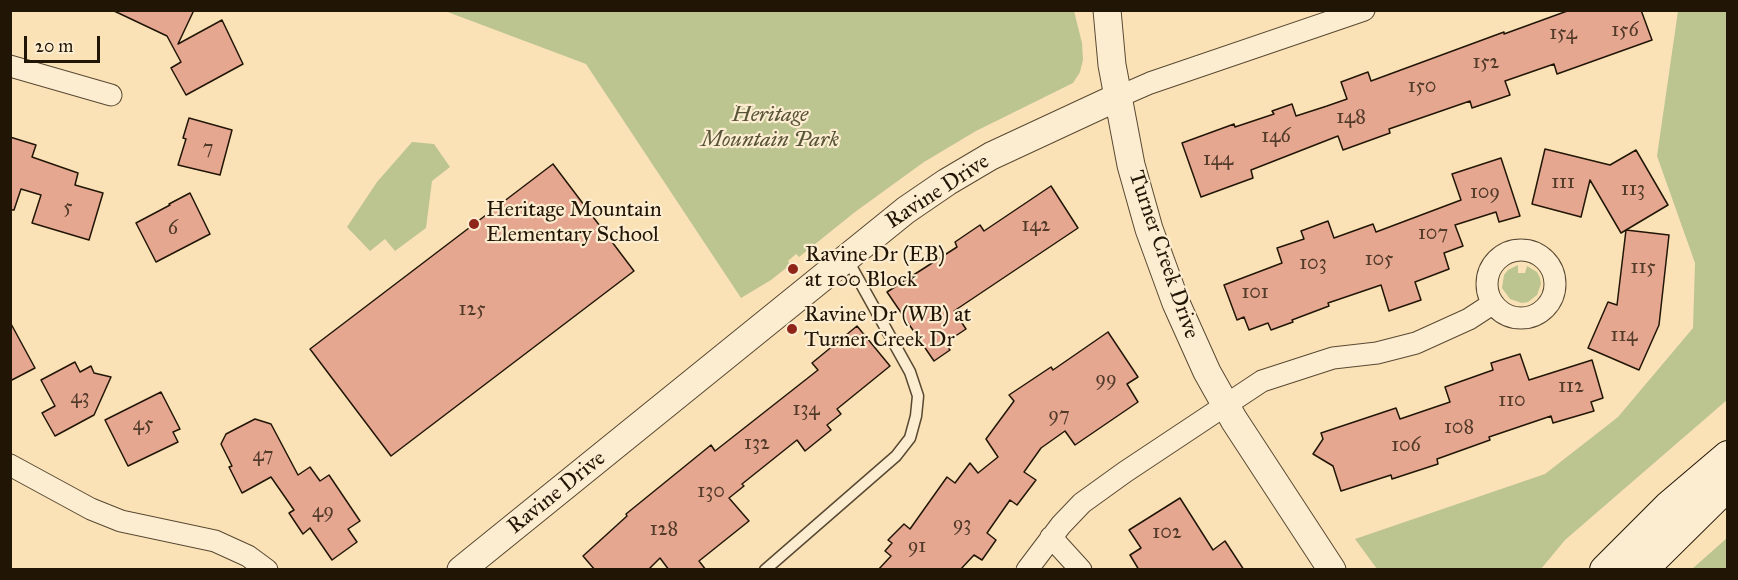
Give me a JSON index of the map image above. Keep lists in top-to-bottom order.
{
  "streets": {
    "street": ["Ravine Drive", "Turner Creek Drive"]
  },
  "crossings": [
    ["Ravine Drive", "Turner Creek Drive"]
  ],
  "parks": ["Heritage Mountain Park"],
  "places": ["Heritage Mountain Elementary School", "Ravine Dr (EB) at 100 Block", "Ravine Dr (WB) at Turner Creek Dr"],
  "house_numbers": [
    "156",
    "154",
    "152",
    "150",
    "148",
    "146",
    "7",
    "144",
    "111",
    "113",
    "109",
    "5",
    "142",
    "6",
    "107",
    "105",
    "103",
    "115",
    "101",
    "125",
    "114",
    "99",
    "112",
    "43",
    "110",
    "134",
    "97",
    "45",
    "108",
    "132",
    "106",
    "47",
    "130",
    "49",
    "93",
    "128",
    "102",
    "91"
  ],
  "scale_bar": "20 m"
}
